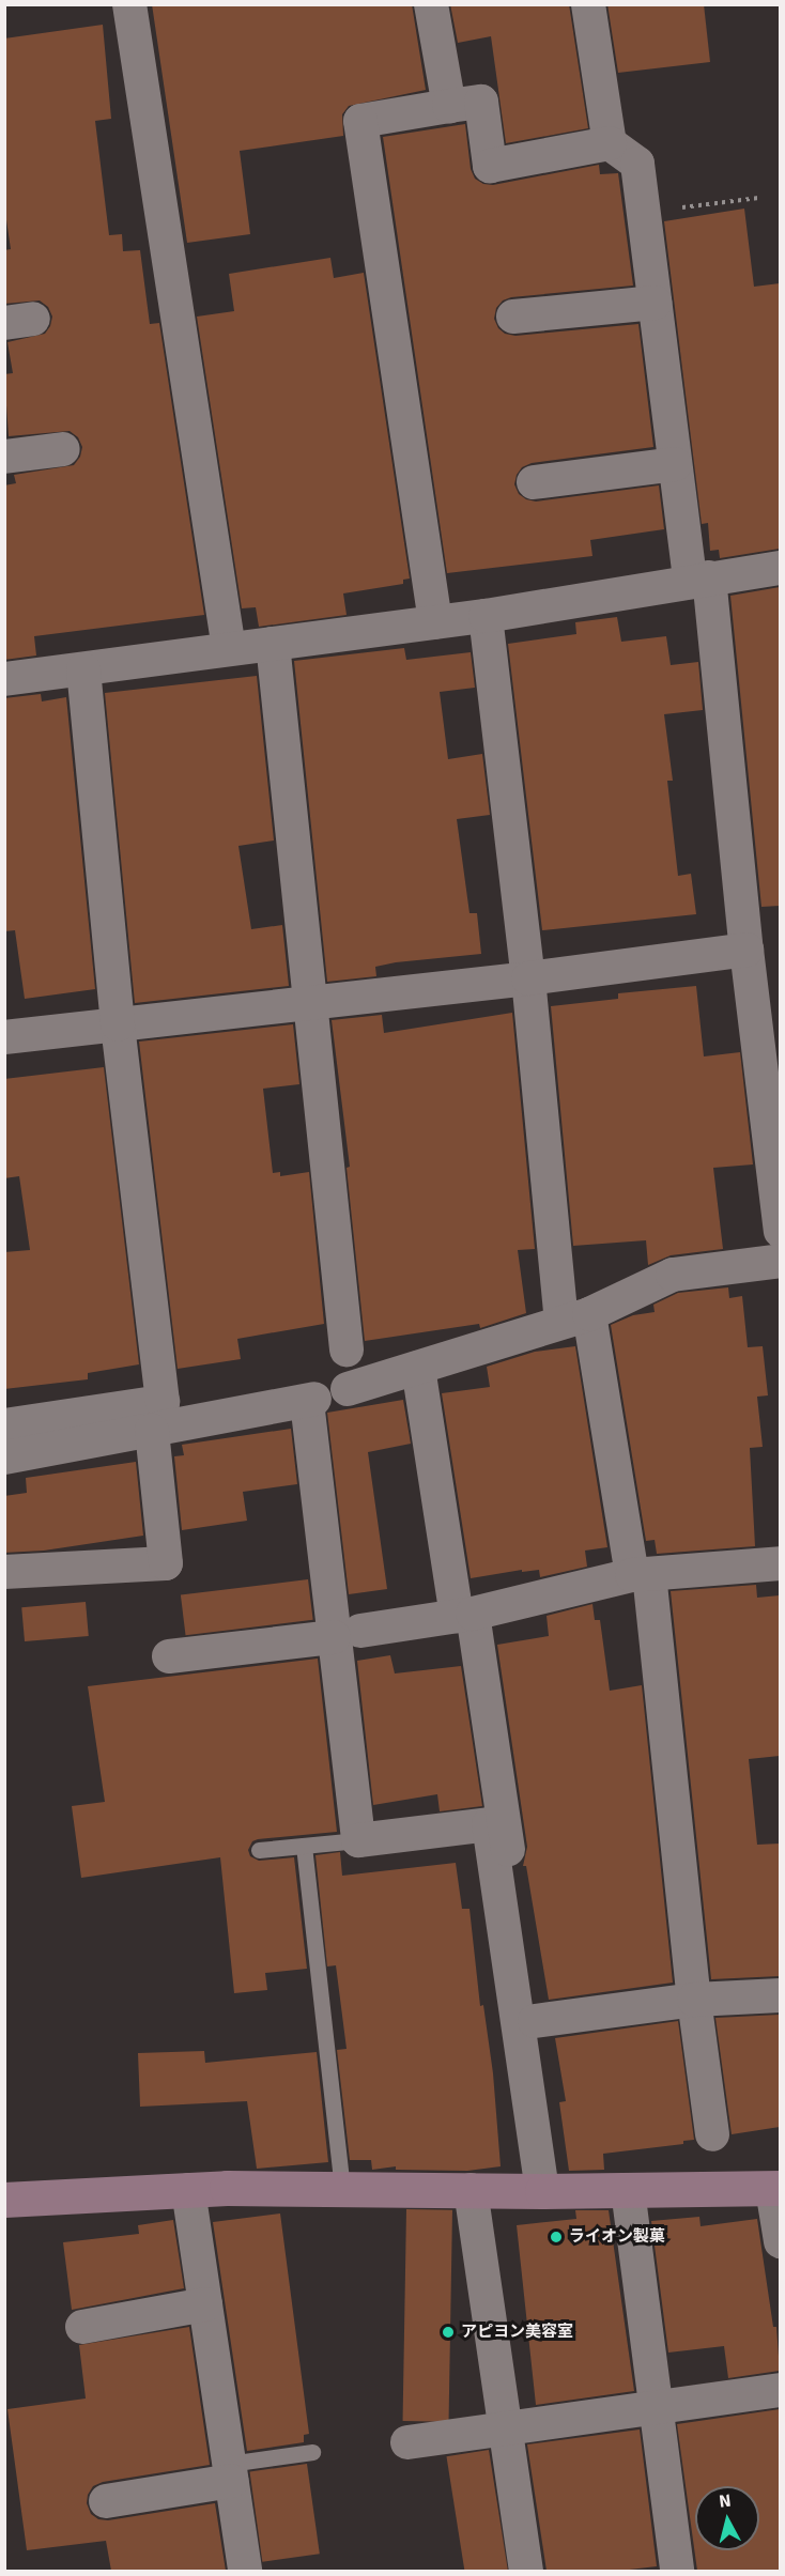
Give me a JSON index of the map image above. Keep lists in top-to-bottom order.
{
  "places": ["ライオン製菓", "アピヨン美容室"],
  "north": "top"
}
